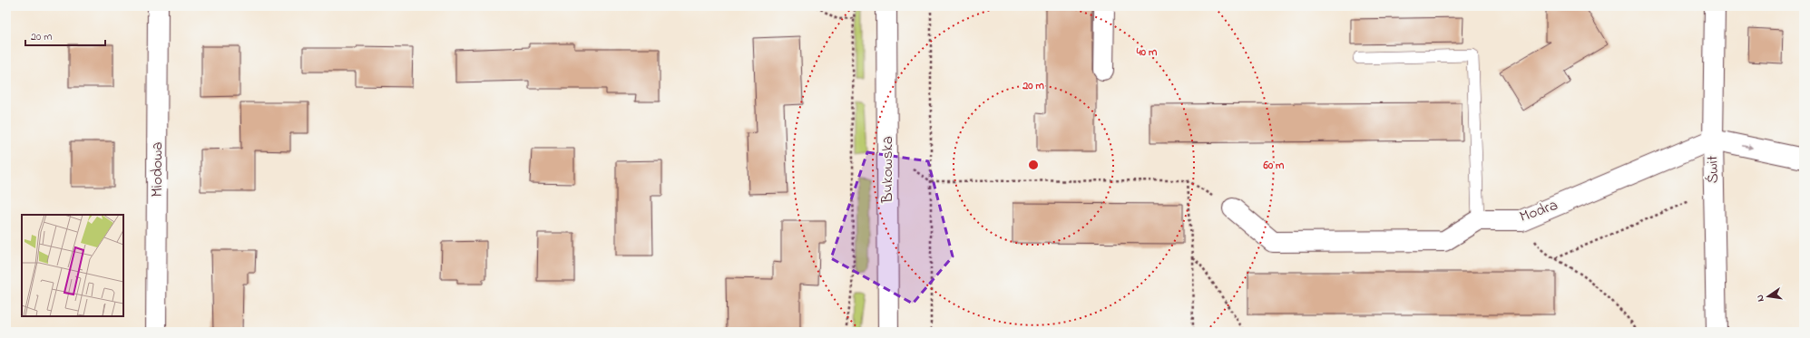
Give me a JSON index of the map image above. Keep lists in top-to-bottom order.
{
  "streets": {
    "street": [
      "Miodowa",
      "Bukowska",
      "Świt",
      "Modra"
    ]
  },
  "crossings": [
    ["Świt", "Modra"]
  ],
  "scale_bar": "20 m",
  "north": "left",
  "rings": ["40 m", "20 m", "60 m"]
}
